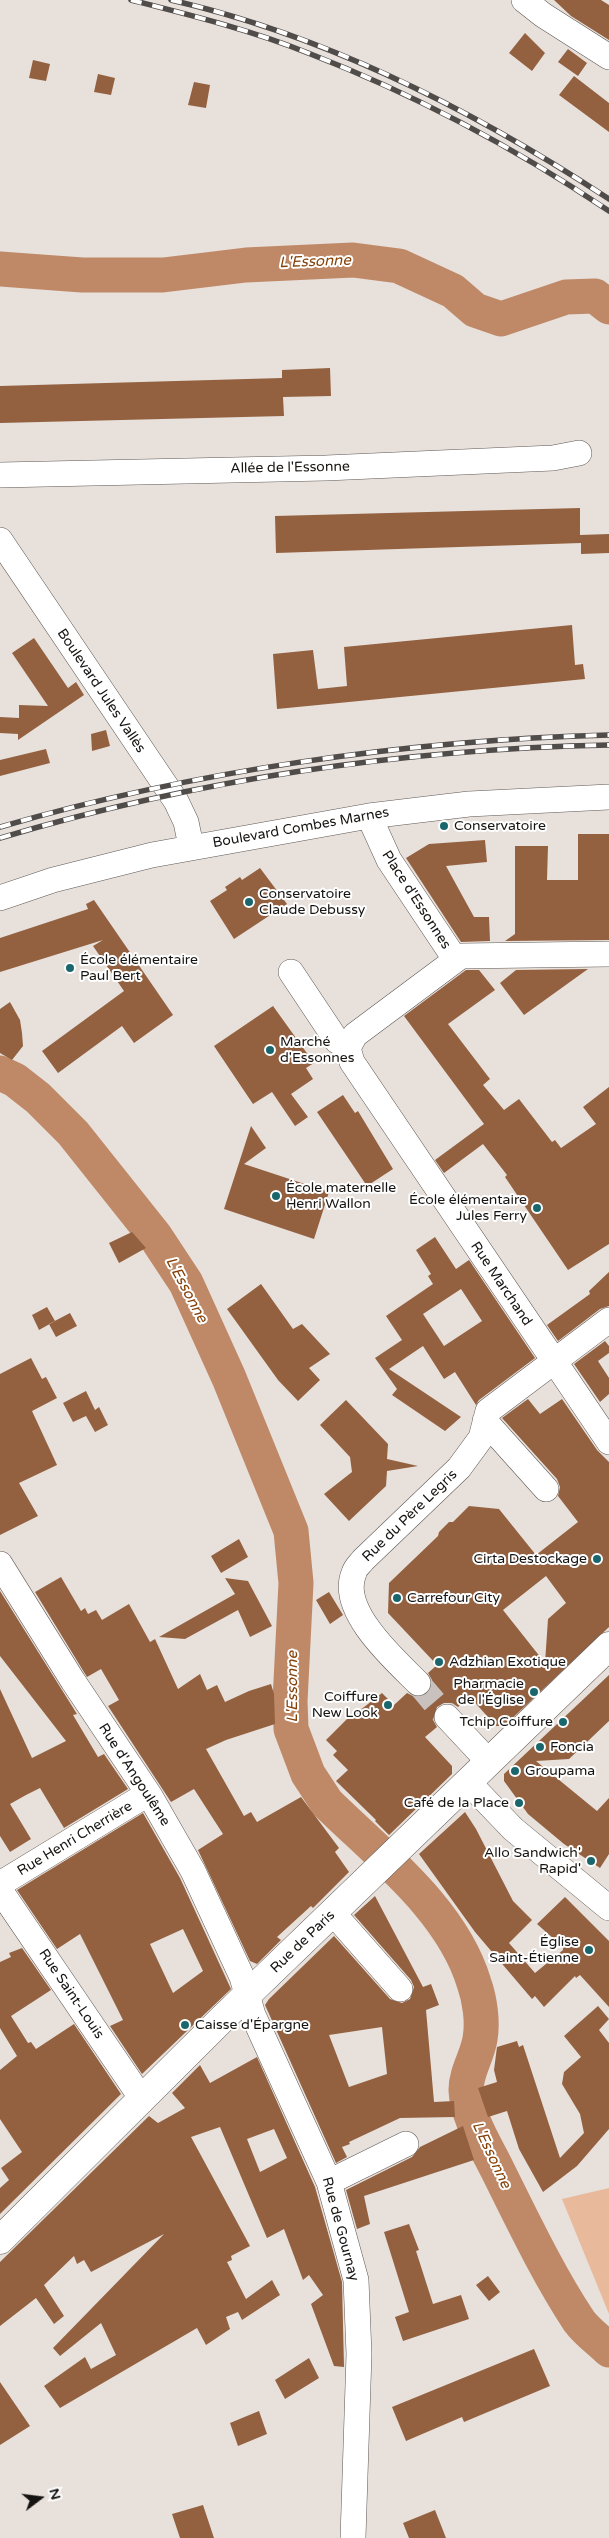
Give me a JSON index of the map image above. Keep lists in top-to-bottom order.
{
  "streets": {
    "main road": ["Rue de Paris"],
    "street": [
      "Allée de l'Essonne",
      "Boulevard Jules Vallès",
      "Boulevard Combes Marnes",
      "Place d'Essonnes",
      "Rue Marchand",
      "Rue du Père Legris",
      "Rue d'Angoulême",
      "Rue Henri Cherrière",
      "Rue Saint-Louis",
      "Rue de Gournay"
    ]
  },
  "crossings": [
    ["Boulevard Jules Vallès", "Boulevard Combes Marnes"],
    ["Boulevard Combes Marnes", "Place d'Essonnes"],
    ["Place d'Essonnes", "Rue Marchand"],
    ["Rue Marchand", "Rue du Père Legris"],
    ["Rue d'Angoulême", "Rue Henri Cherrière"],
    ["Rue d'Angoulême", "Rue de Paris"],
    ["Rue d'Angoulême", "Rue de Gournay"],
    ["Rue de Paris", "Rue Saint-Louis"],
    ["Rue de Paris", "Rue de Gournay"]
  ],
  "water": ["L'Essonne"],
  "places": [
    "Conservatoire",
    "Conservatoire Claude Debussy",
    "École élémentaire Paul Bert",
    "Marché d'Essonnes",
    "École maternelle Henri Wallon",
    "École élémentaire Jules Ferry",
    "Cirta Destockage",
    "Carrefour City",
    "Adzhian Exotique",
    "Pharmacie de l'Église",
    "Coiffure New Look",
    "Tchip Coiffure",
    "Foncia",
    "Groupama",
    "Café de la Place",
    "Allo Sandwich' Rapid'",
    "Église Saint-Étienne",
    "Caisse d'Épargne"
  ],
  "north": "right"
}
